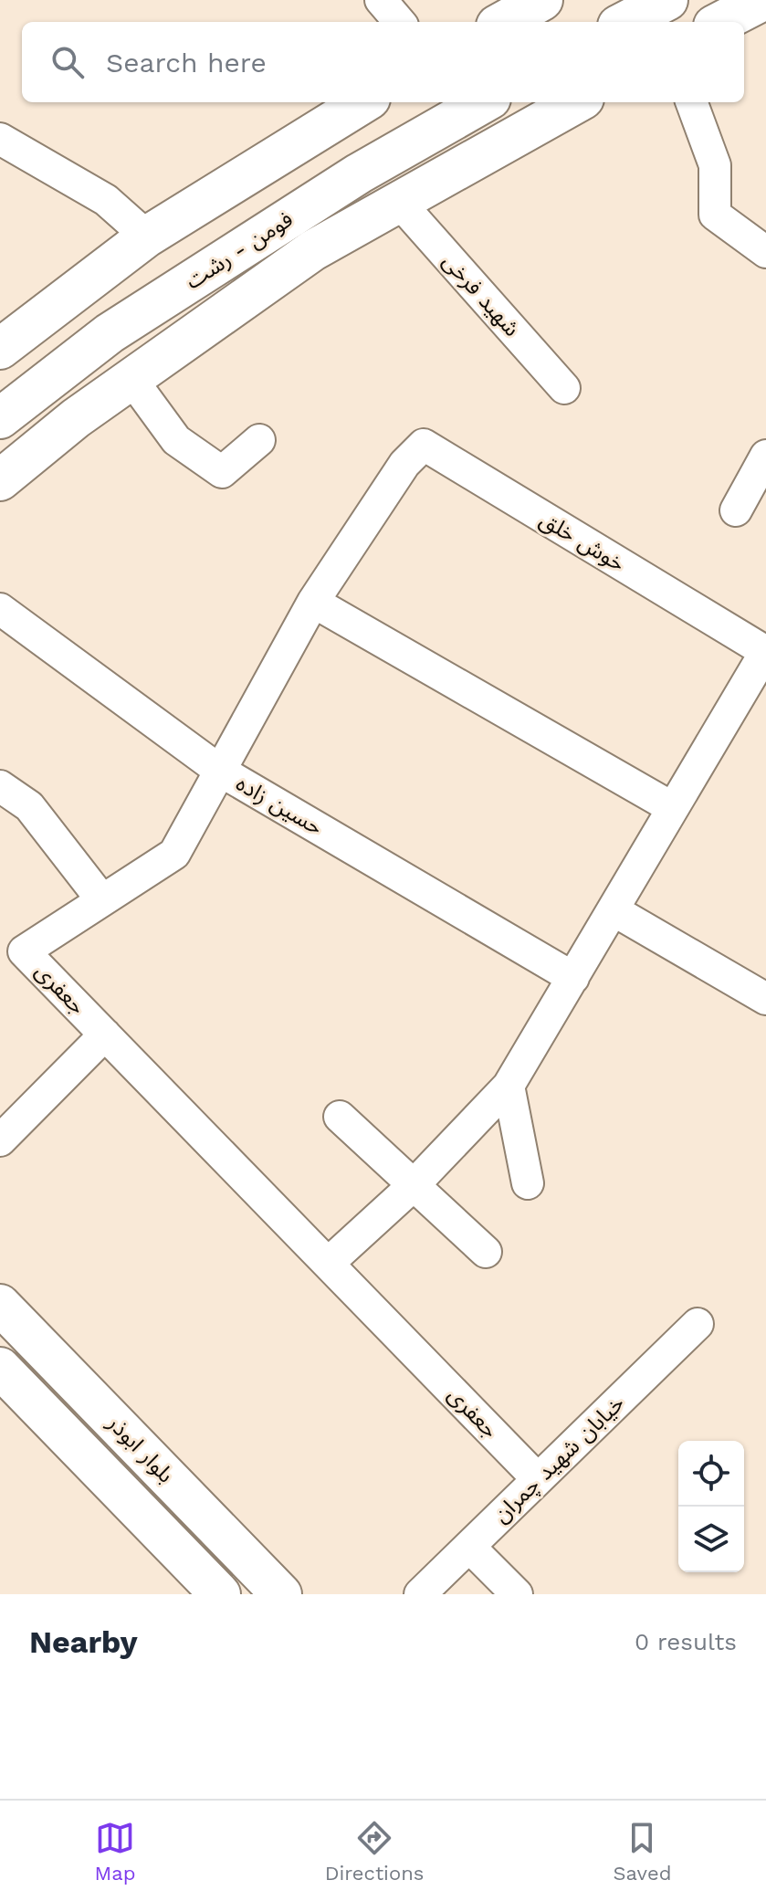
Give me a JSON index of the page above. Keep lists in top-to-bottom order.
{
  "streets": {
    "street": [
      "فومن - رشت",
      "شهید فرخی",
      "خوش خلق",
      "حسین زاده",
      "جعفری",
      "بلوار ابوذر",
      "خیابان شهید چمران"
    ]
  },
  "crossings": [
    ["خوش خلق", "جعفری"],
    ["حسین زاده", "جعفری"],
    ["جعفری", "خیابان شهید چمران"]
  ],
  "page": {
    "search": "Search here",
    "heading": ["Nearby", "0 results"],
    "nav": ["Map", "Directions", "Saved"]
  }
}
